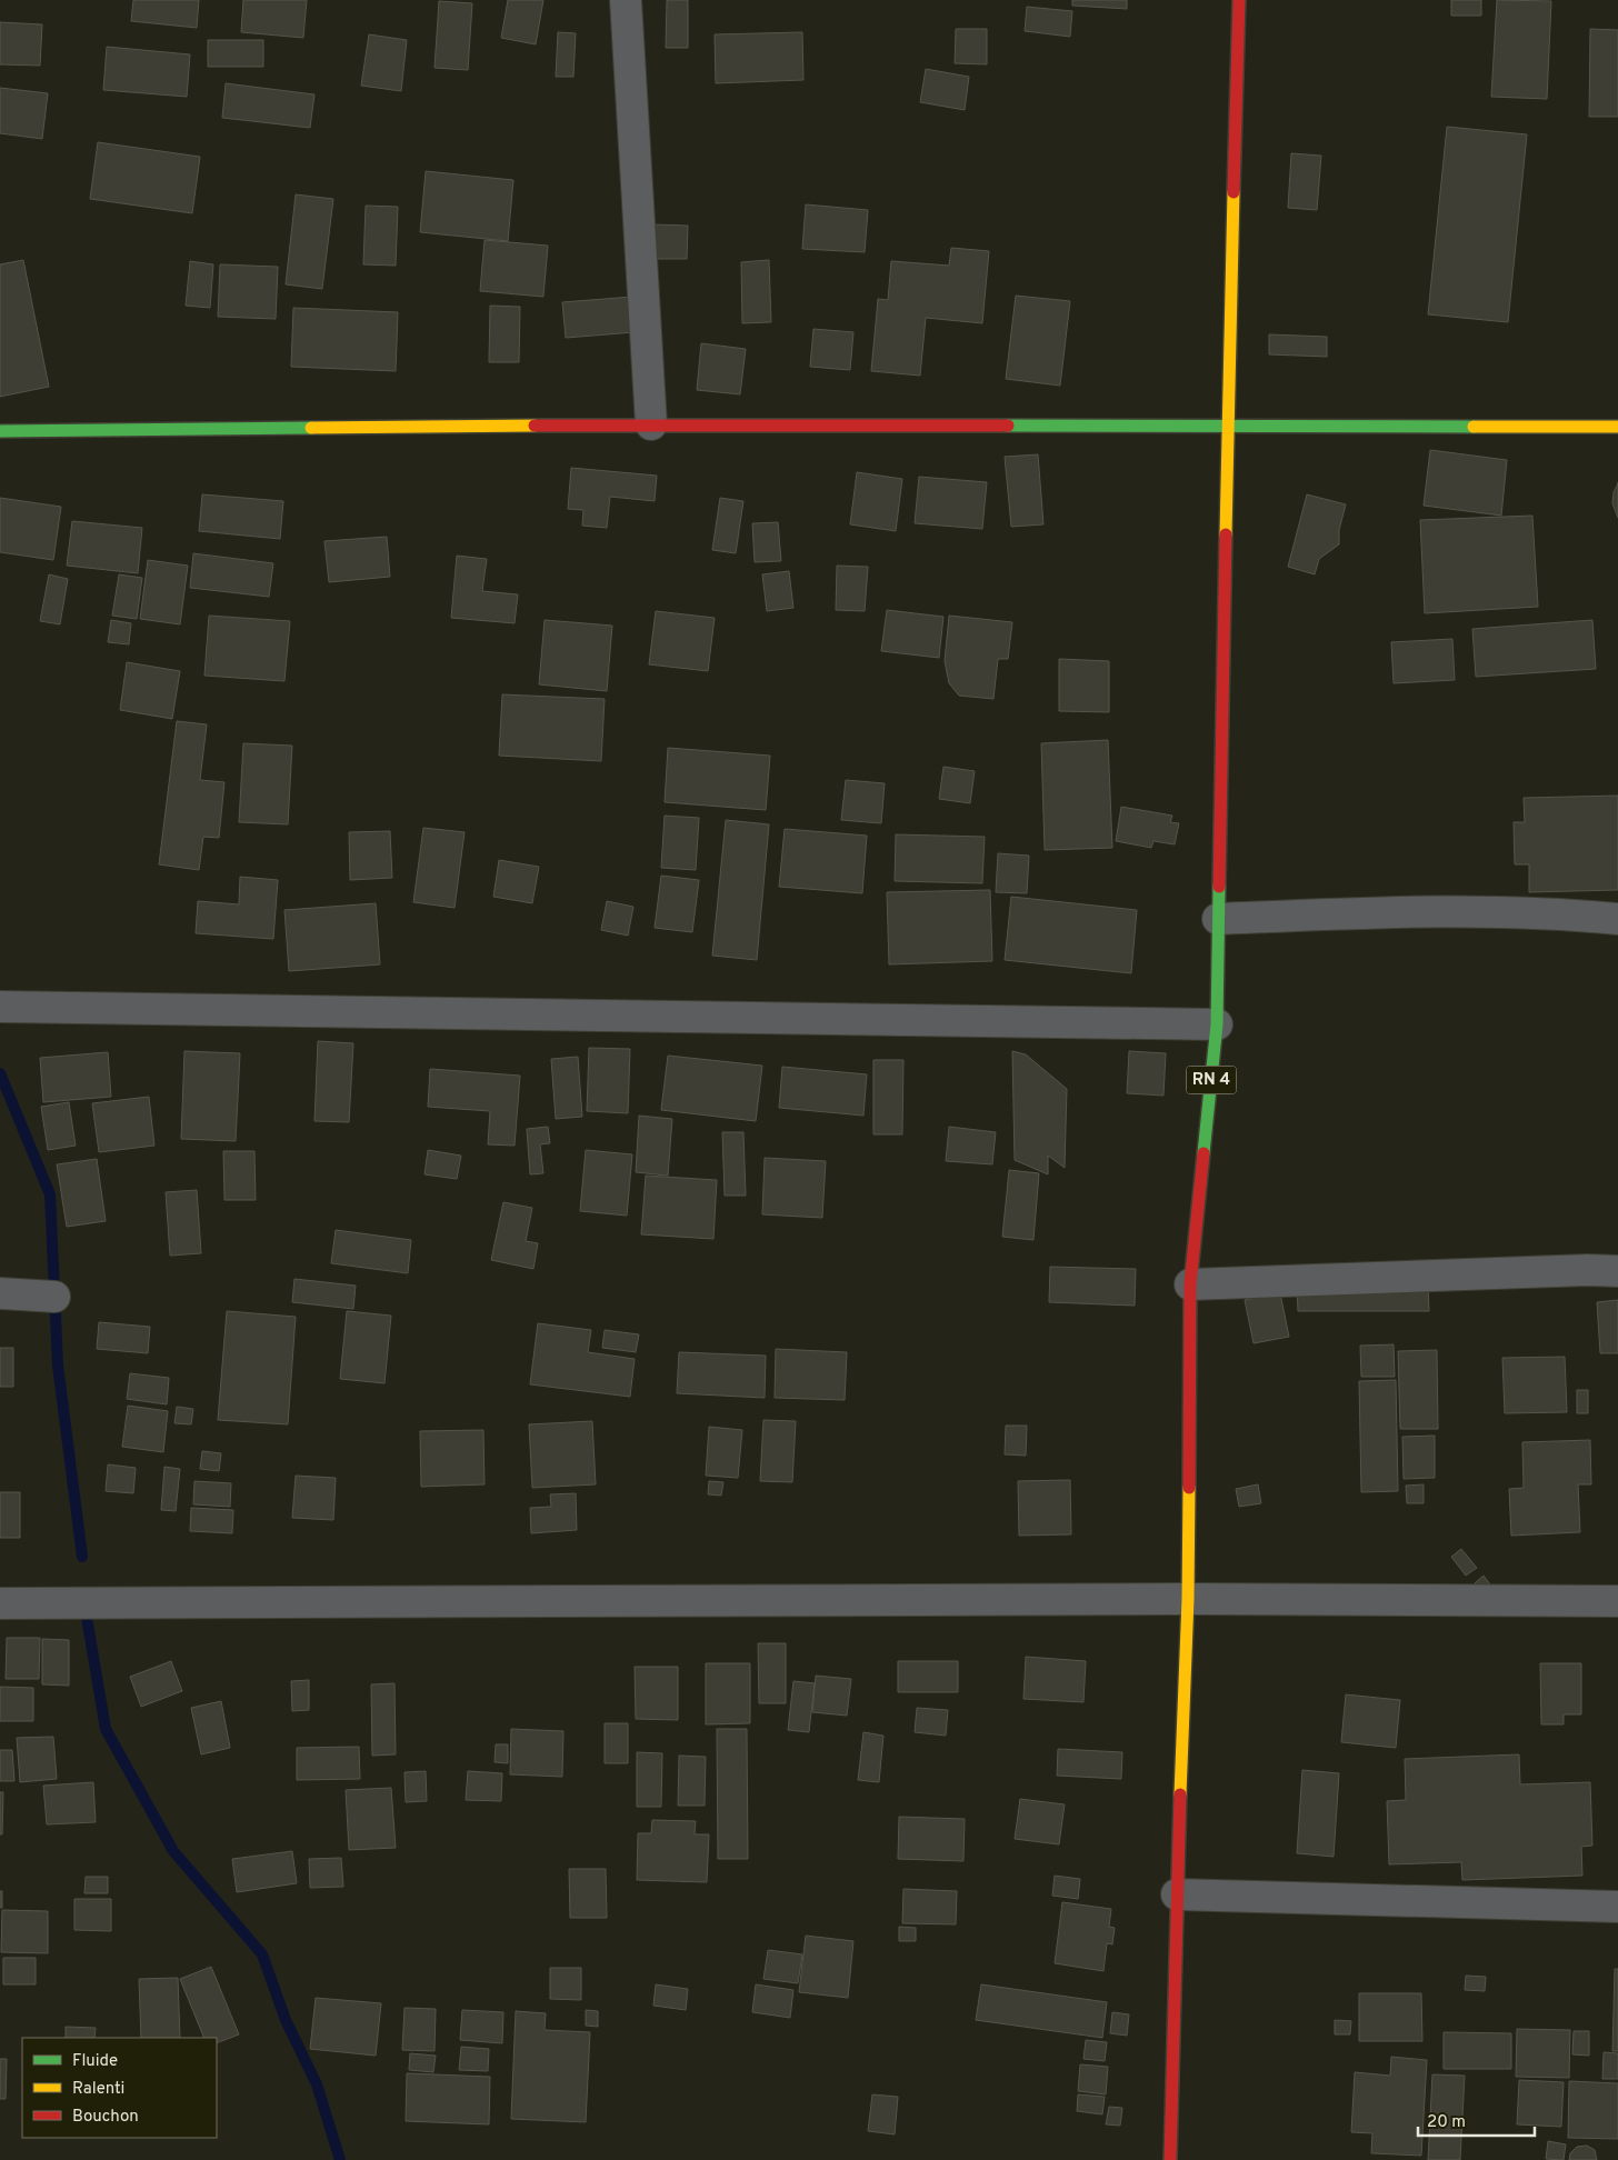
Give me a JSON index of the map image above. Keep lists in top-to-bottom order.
{
  "streets": {
    "main road": ["RN 4"]
  },
  "legend": ["Fluide", "Ralenti", "Bouchon"],
  "scale_bar": "20 m"
}
